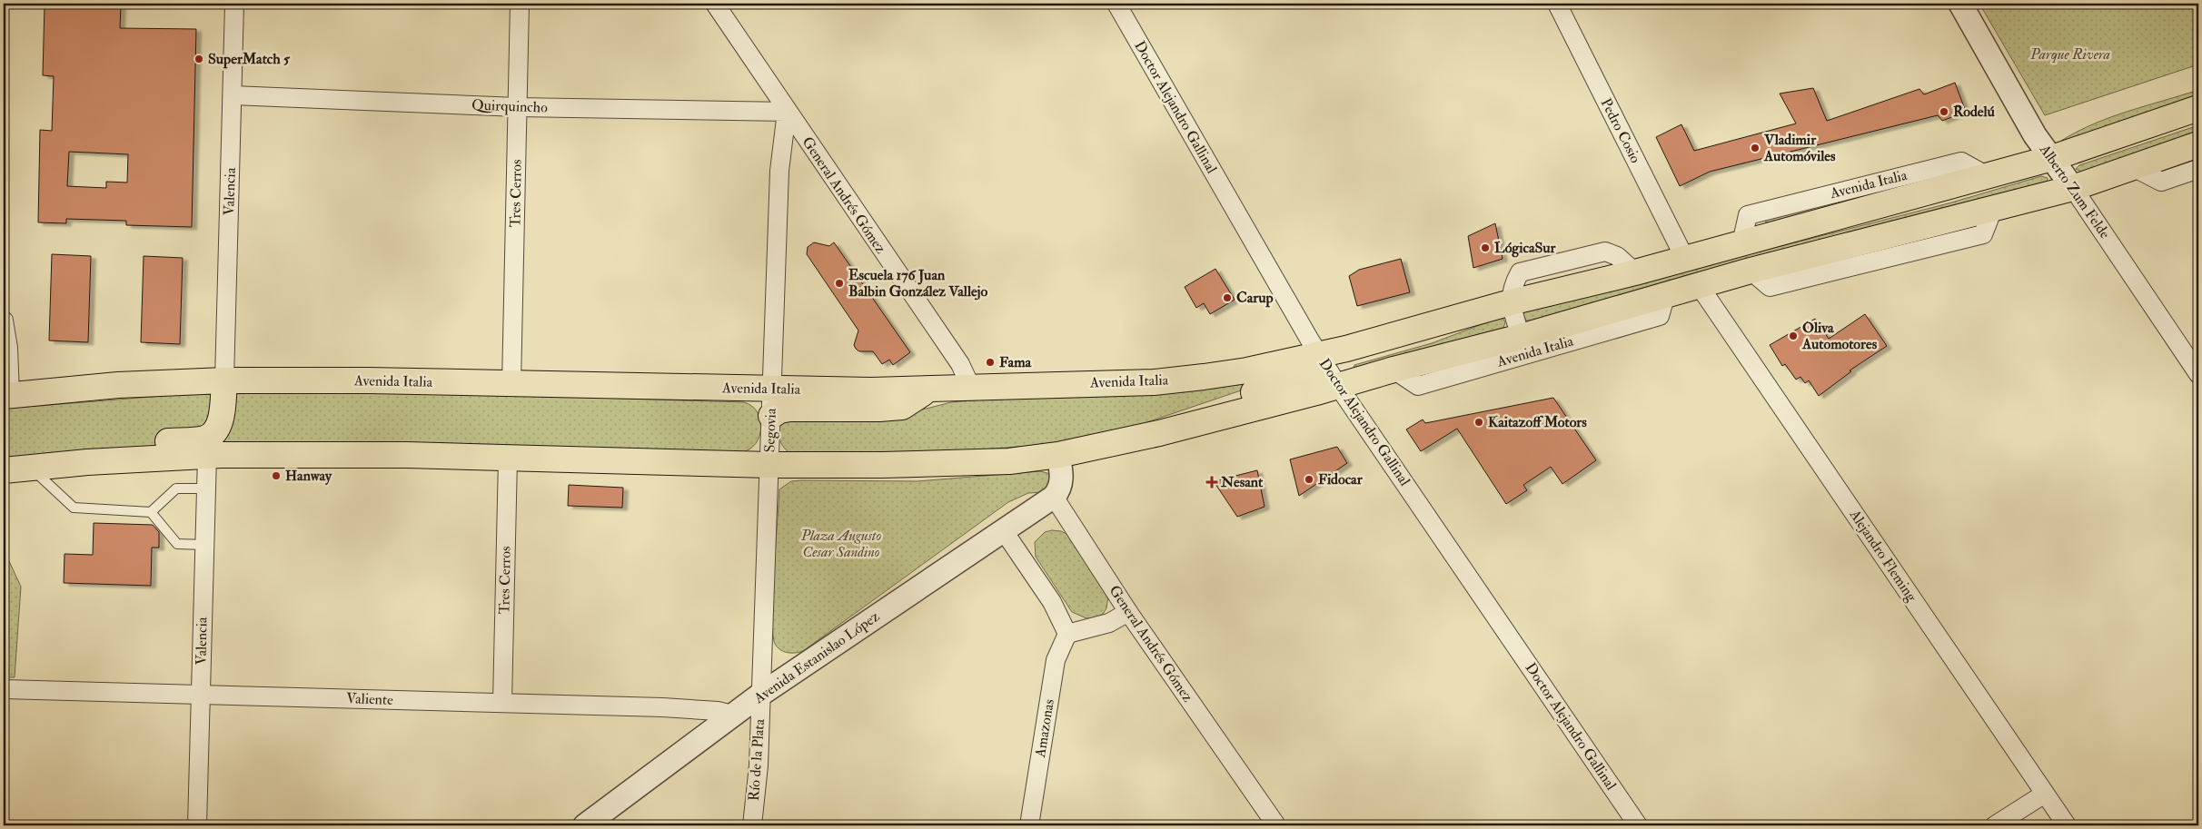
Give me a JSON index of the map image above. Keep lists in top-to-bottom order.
{
  "streets": {
    "main road": ["Avenida Italia"],
    "street": [
      "Quirquincho",
      "Doctor Alejandro Gallinal",
      "Pedro Cosio",
      "Valencia",
      "Alberto Zum Felde",
      "Tres Cerros",
      "General Andrés Gómez",
      "Segovia",
      "Alejandro Fleming",
      "Avenida Estanislao López",
      "Valiente",
      "Amazonas",
      "Río de la Plata"
    ]
  },
  "crossings": [
    ["Quirquincho", "Valencia"],
    ["Quirquincho", "Tres Cerros"],
    ["Quirquincho", "General Andrés Gómez"],
    ["Quirquincho", "Segovia"],
    ["Doctor Alejandro Gallinal", "Avenida Italia"],
    ["Pedro Cosio", "Avenida Italia"],
    ["Avenida Italia", "Valencia"],
    ["Avenida Italia", "Alberto Zum Felde"],
    ["Avenida Italia", "Tres Cerros"],
    ["Avenida Italia", "General Andrés Gómez"],
    ["Avenida Italia", "Segovia"],
    ["Avenida Italia", "Alejandro Fleming"],
    ["Valencia", "Valiente"],
    ["Tres Cerros", "Valiente"],
    ["General Andrés Gómez", "Segovia"],
    ["General Andrés Gómez", "Avenida Estanislao López"],
    ["Segovia", "Avenida Estanislao López"],
    ["Segovia", "Río de la Plata"],
    ["Avenida Estanislao López", "Valiente"],
    ["Avenida Estanislao López", "Río de la Plata"]
  ],
  "parks": ["Parque Rivera", "Plaza Augusto Cesar Sandino"],
  "places": {
    "other": [
      "SuperMatch 5",
      "Rodelú",
      "Vladimir Automóviles",
      "LógicaSur",
      "Escuela 176 Juan Balbin González Vallejo",
      "Carup",
      "Oliva Automotores",
      "Fama",
      "Kaitazoff Motors",
      "Hanway",
      "Fidocar"
    ],
    "health": ["Nesant"]
  }
}
